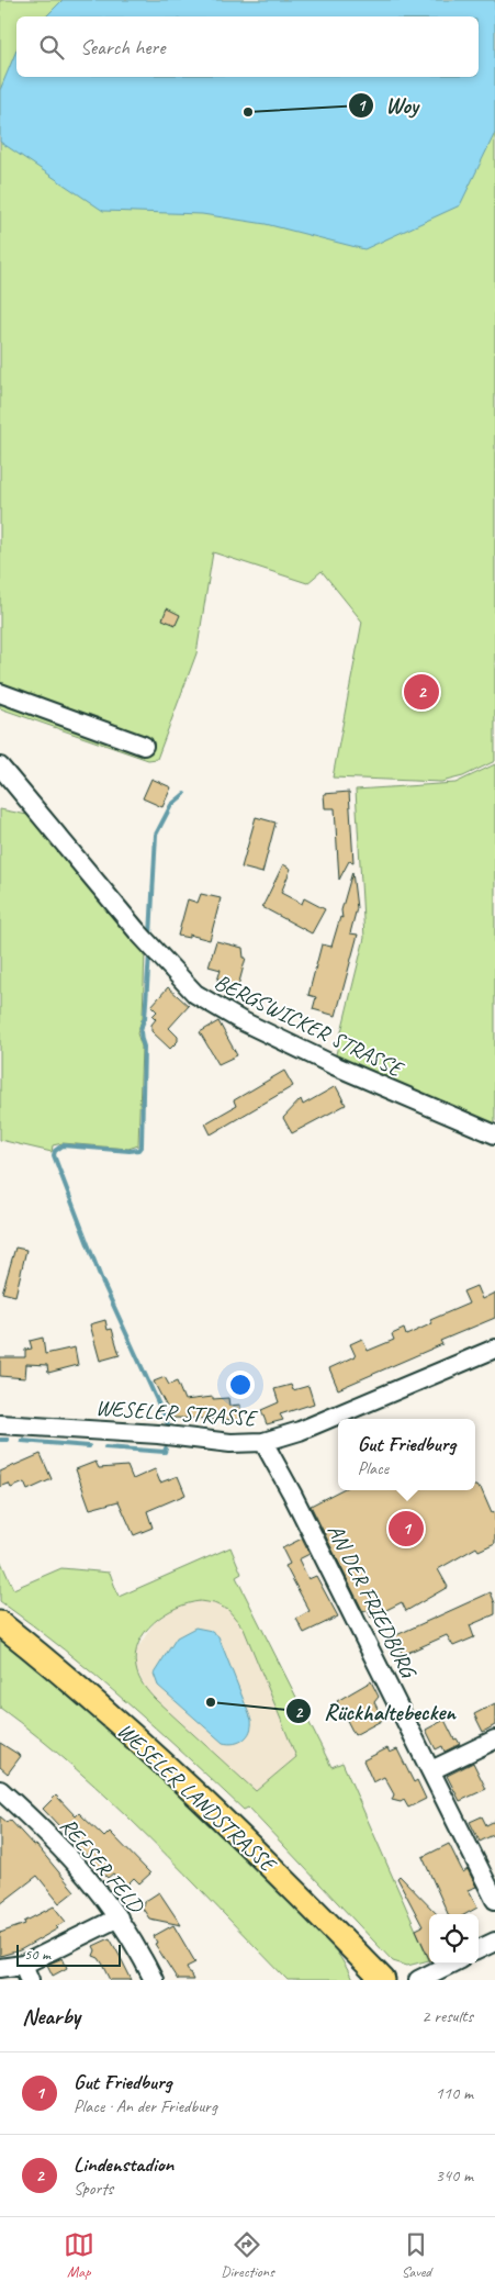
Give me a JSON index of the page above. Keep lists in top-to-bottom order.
{
  "streets": {
    "main road": ["WESELER LANDSTRASSE"],
    "street": [
      "BERGSWICKER STRASSE",
      "WESELER STRASSE",
      "AN DER FRIEDBURG",
      "REESER FELD"
    ]
  },
  "crossings": [
    ["WESELER STRASSE", "AN DER FRIEDBURG"]
  ],
  "places": ["Woy", "Rückhaltebecken"],
  "scale_bar": "50 m",
  "page": {
    "search": "Search here",
    "pins": ["2", "1"],
    "popup": ["Gut Friedburg", "Place"],
    "scale": "50 m",
    "heading": ["Nearby", "2 results"],
    "list": [
      {
        "mark": "1",
        "name": "Gut Friedburg",
        "note": "Place · An der Friedburg",
        "value": "110 m"
      },
      {
        "mark": "2",
        "name": "Lindenstadion",
        "note": "Sports",
        "value": "340 m"
      }
    ],
    "nav": ["Map", "Directions", "Saved"]
  }
}
